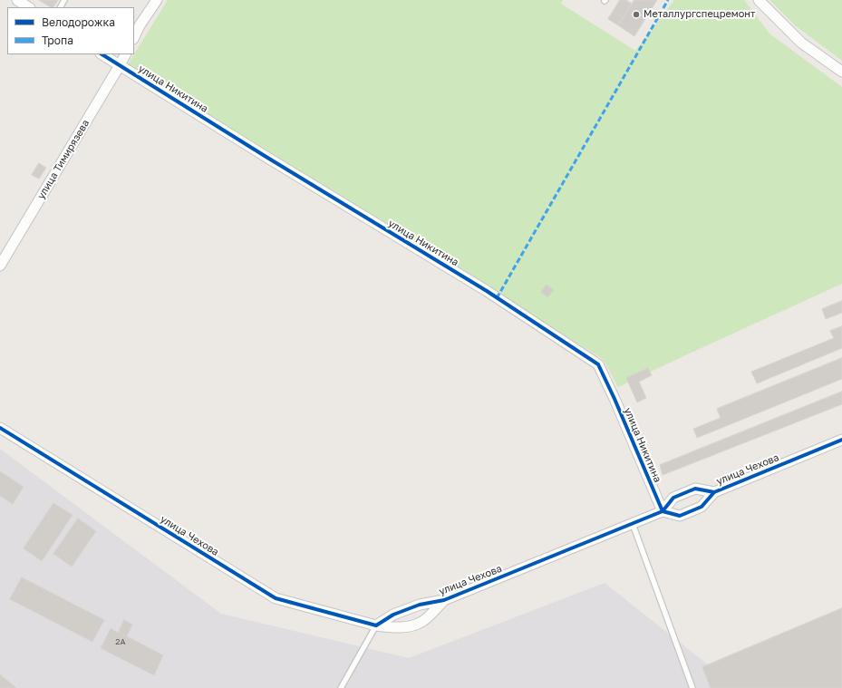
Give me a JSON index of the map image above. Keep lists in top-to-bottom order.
{
  "streets": {
    "street": ["улица Никитина", "улица Тимирязева", "улица Чехова"]
  },
  "crossings": [
    ["улица Никитина", "улица Тимирязева"],
    ["улица Никитина", "улица Чехова"]
  ],
  "places": ["Металлургспецремонт"],
  "house_numbers": ["2А"],
  "legend": ["Велодорожка", "Тропа"]
}
